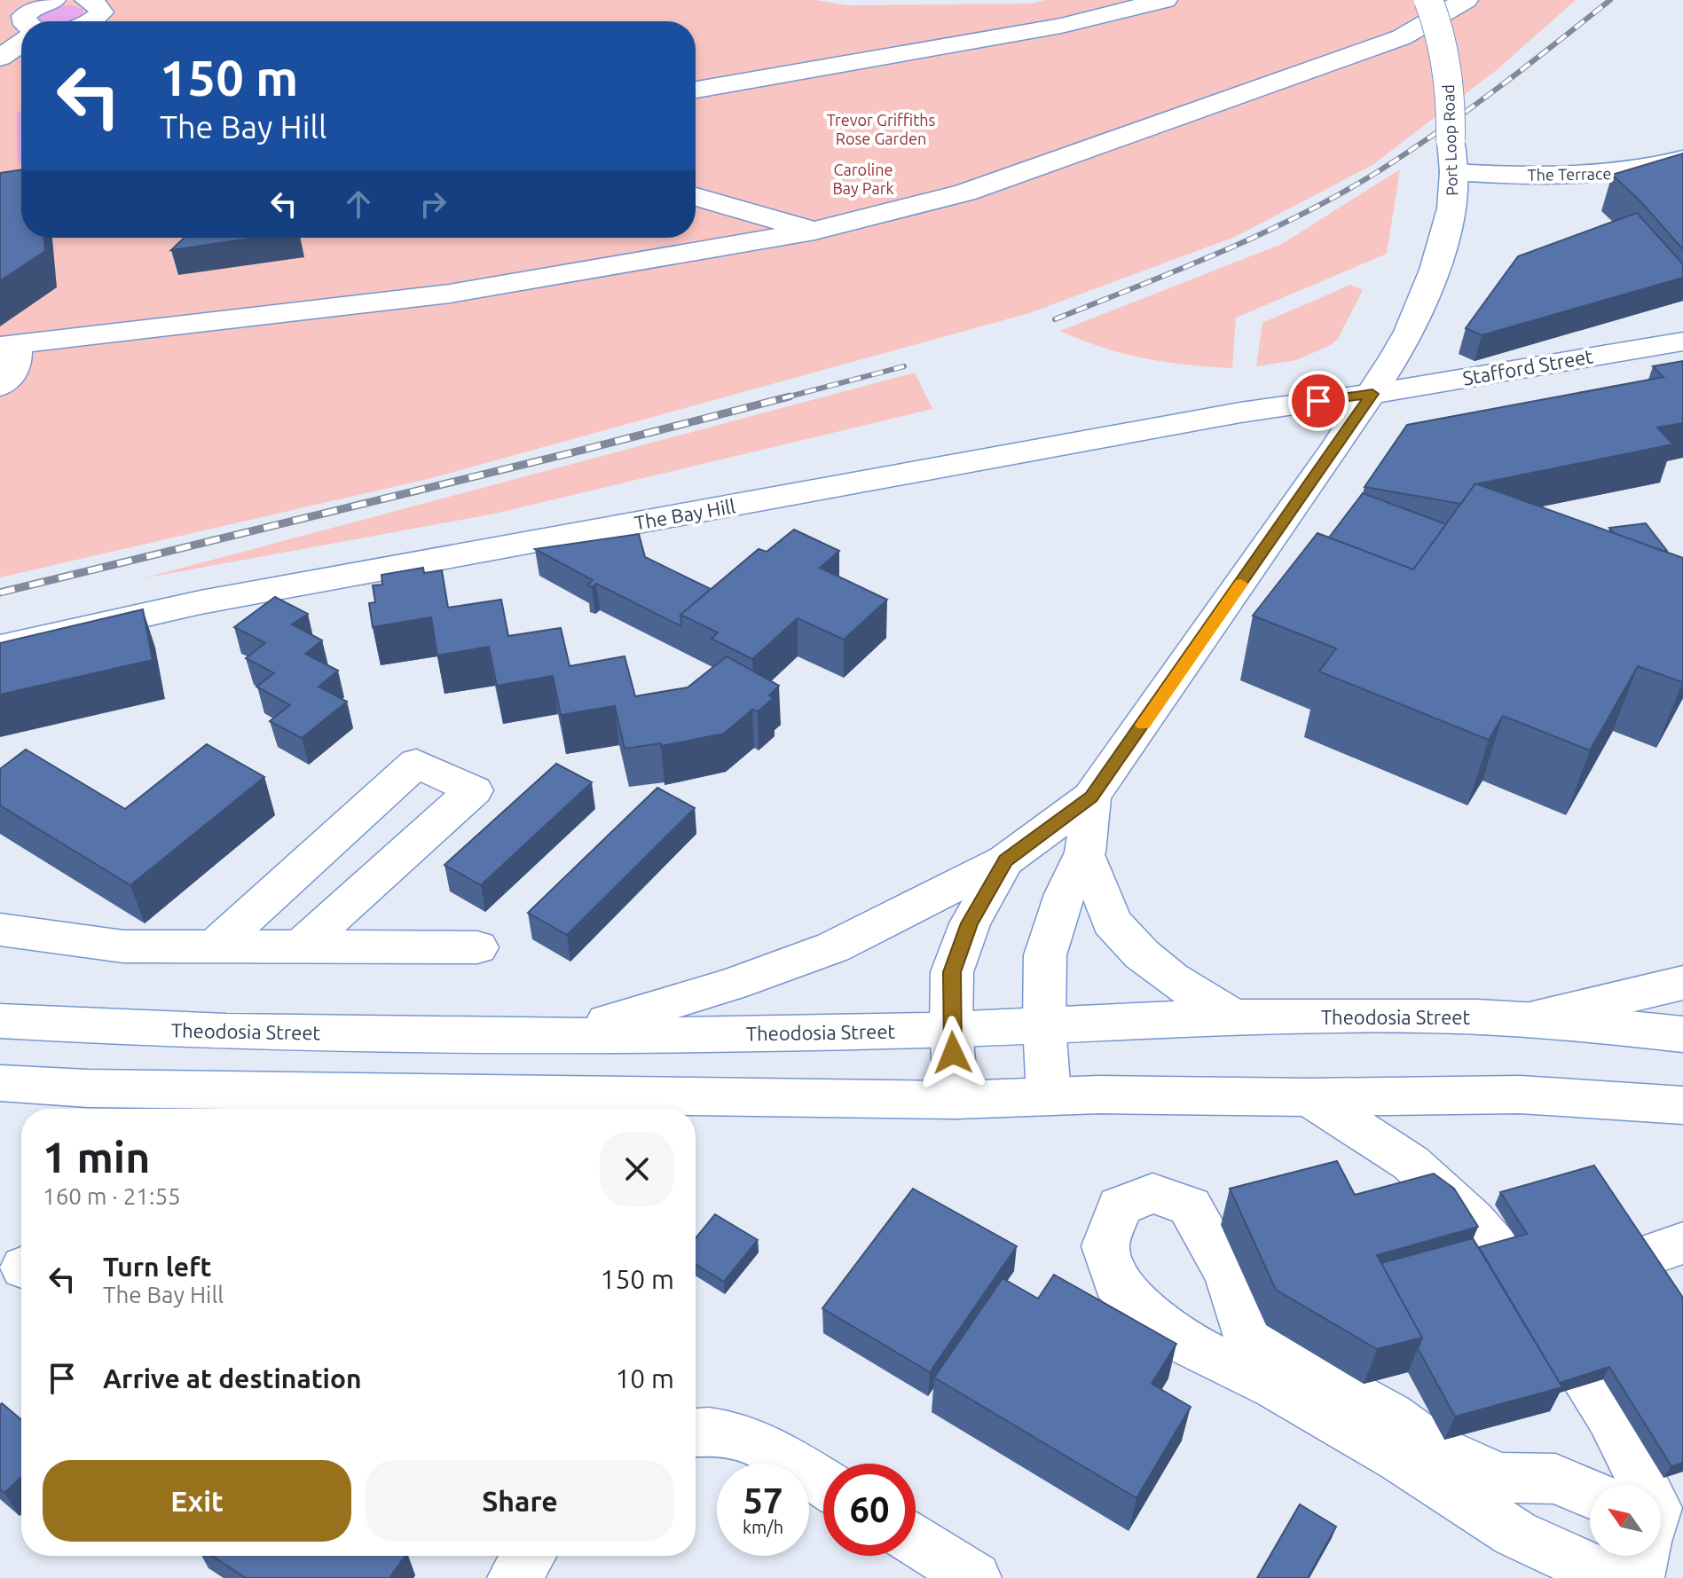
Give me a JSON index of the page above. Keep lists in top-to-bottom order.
{
  "streets": {
    "main road": [
      "Port Loop Road",
      "The Terrace",
      "Stafford Street",
      "The Bay Hill",
      "Theodosia Street"
    ]
  },
  "crossings": [
    ["Port Loop Road", "The Terrace"],
    ["Port Loop Road", "Stafford Street"],
    ["Port Loop Road", "The Bay Hill"],
    ["Stafford Street", "The Bay Hill"]
  ],
  "parks": ["Trevor Griffiths Rose Garden", "Caroline Bay Park"],
  "north": "top left",
  "page": {
    "turn": ["150 m", "The Bay Hill"],
    "heading": ["1 min", "160 m · 21:55"],
    "list": [
      {
        "name": "Turn left",
        "note": "The Bay Hill",
        "value": "150 m"
      },
      {
        "name": "Arrive at destination",
        "value": "10 m"
      }
    ],
    "buttons": ["Exit", "Share"],
    "speed": "57 km/h",
    "limit": "60"
  }
}
